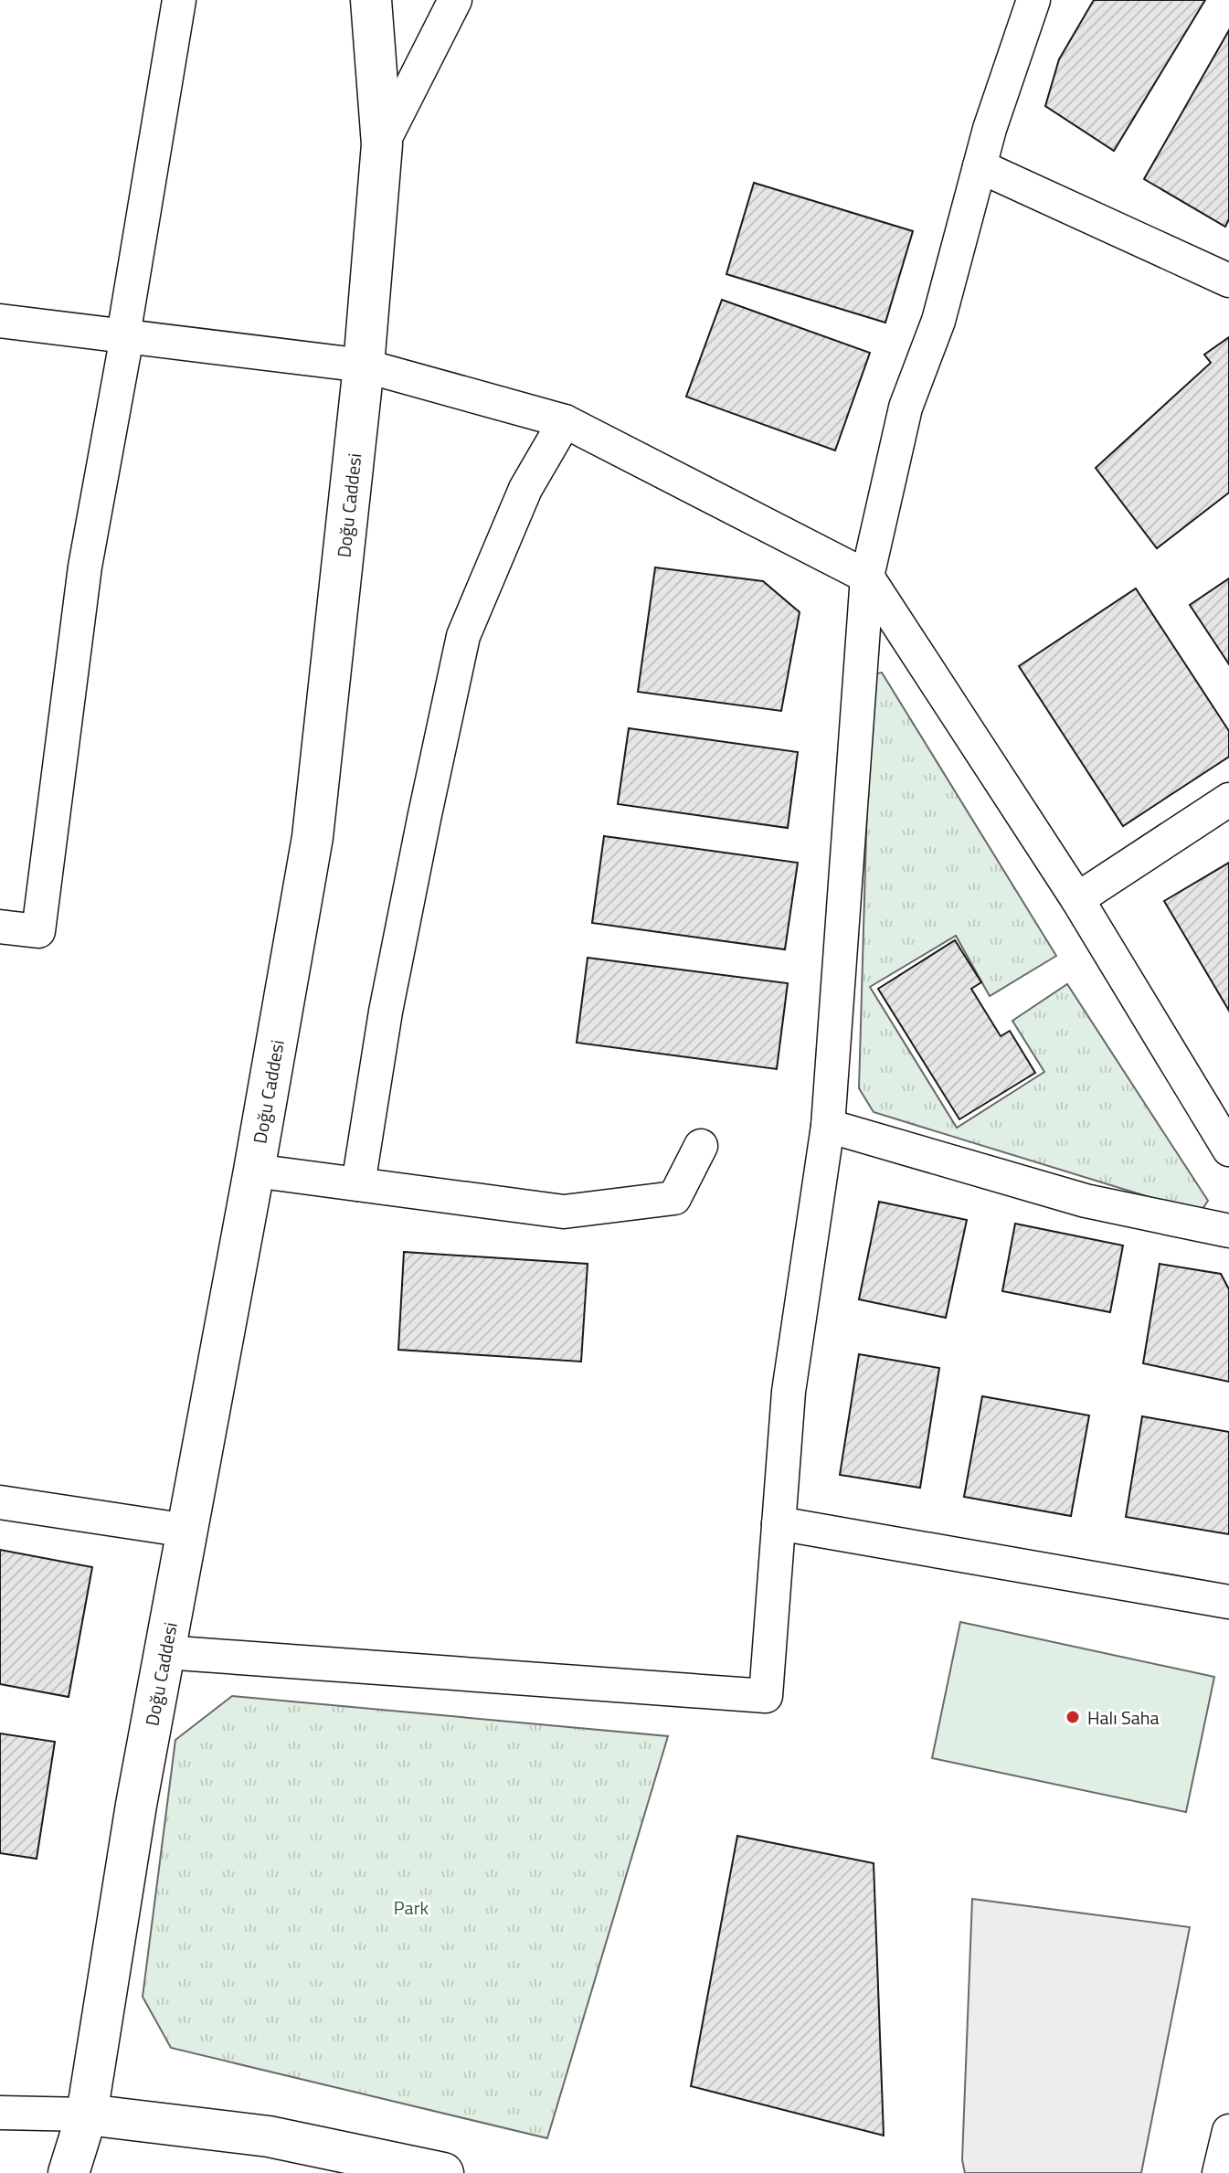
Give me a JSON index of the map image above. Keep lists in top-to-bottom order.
{
  "streets": {
    "street": ["Doğu Caddesi"]
  },
  "parks": ["Park"],
  "places": ["Halı Saha"]
}
